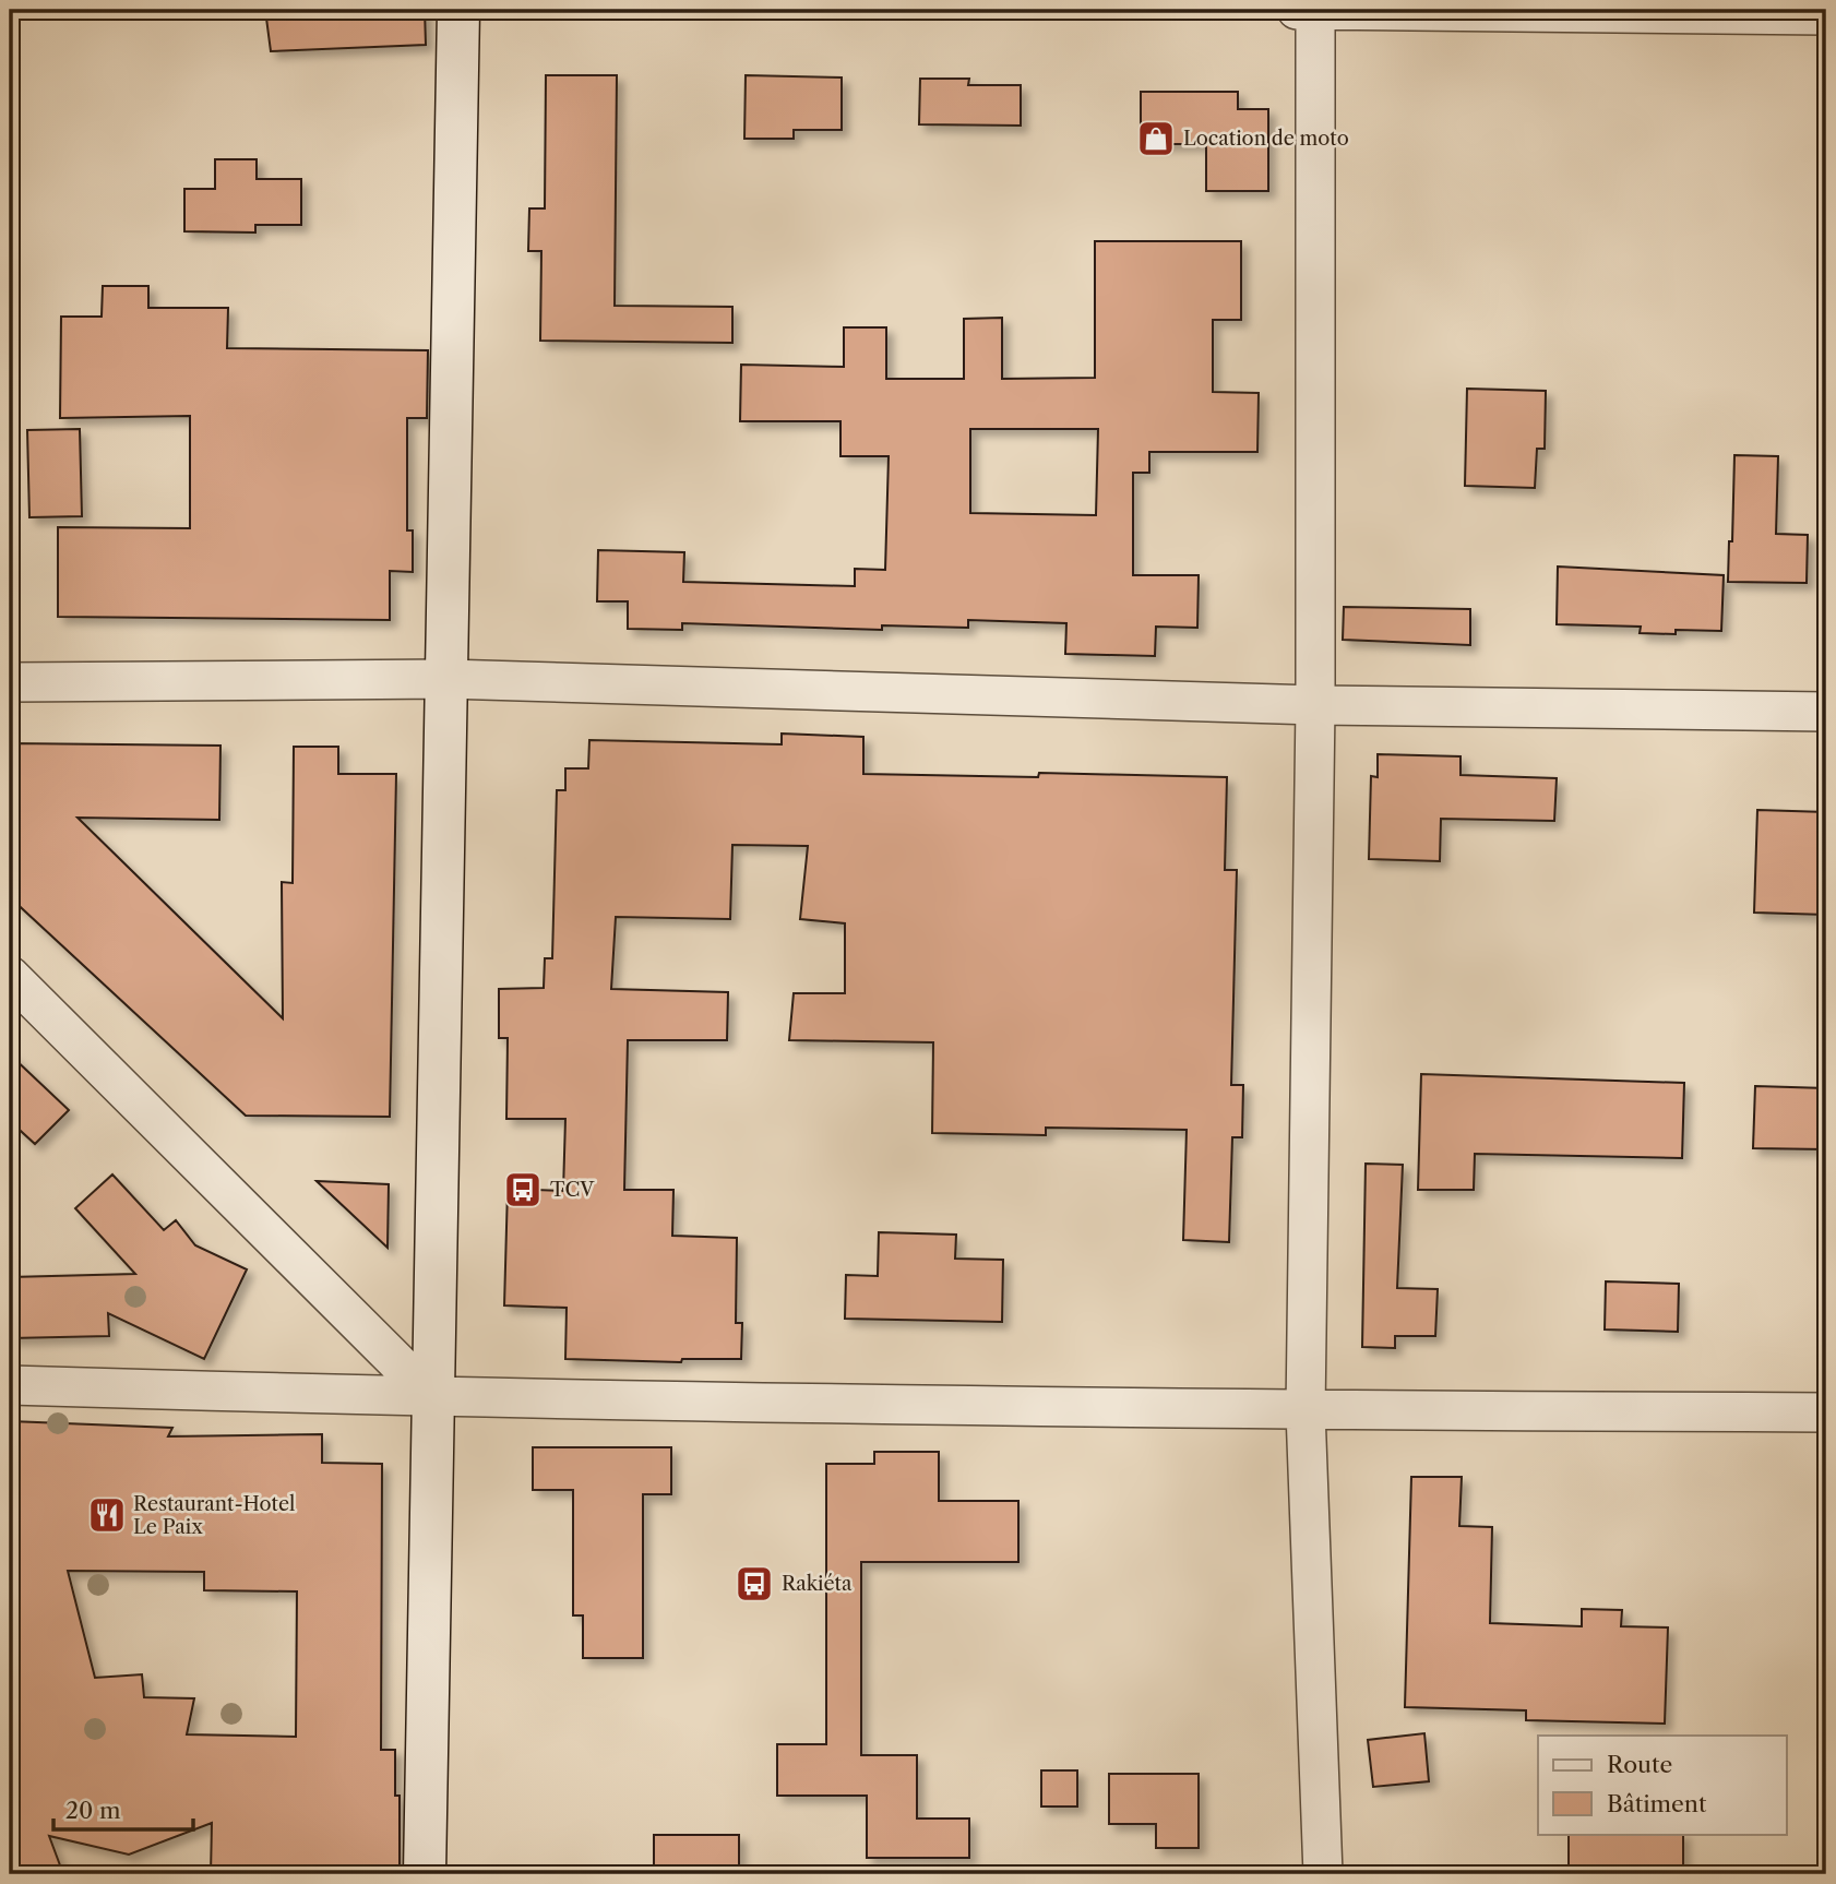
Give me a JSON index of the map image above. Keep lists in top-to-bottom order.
{
  "places": {
    "shop": ["Location de moto"],
    "bus stop": ["TCV", "Rakiéta"],
    "restaurant": ["Restaurant-Hotel Le Paix"]
  },
  "legend": ["Route", "Bâtiment"],
  "scale_bar": "20 m"
}
